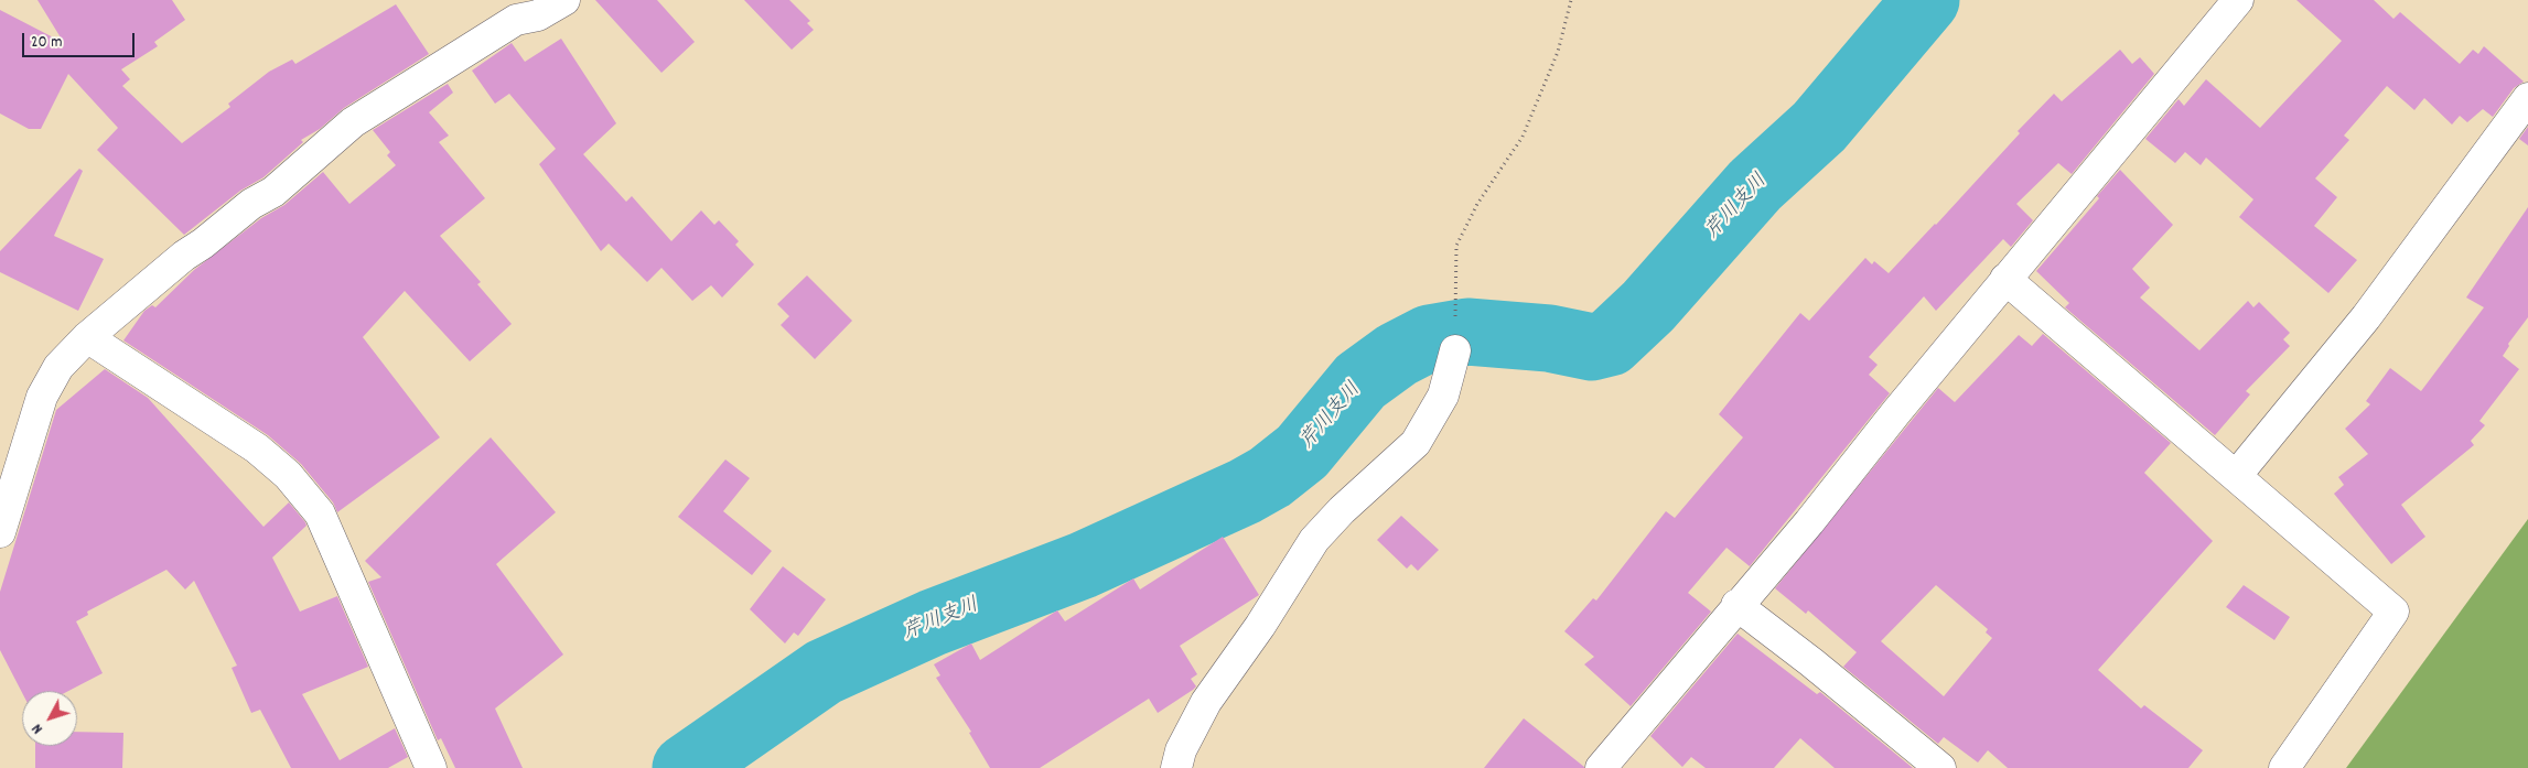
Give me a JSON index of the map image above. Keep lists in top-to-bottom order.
{
  "water": ["芹川支川"],
  "scale_bar": "20 m",
  "north": "bottom left"
}
